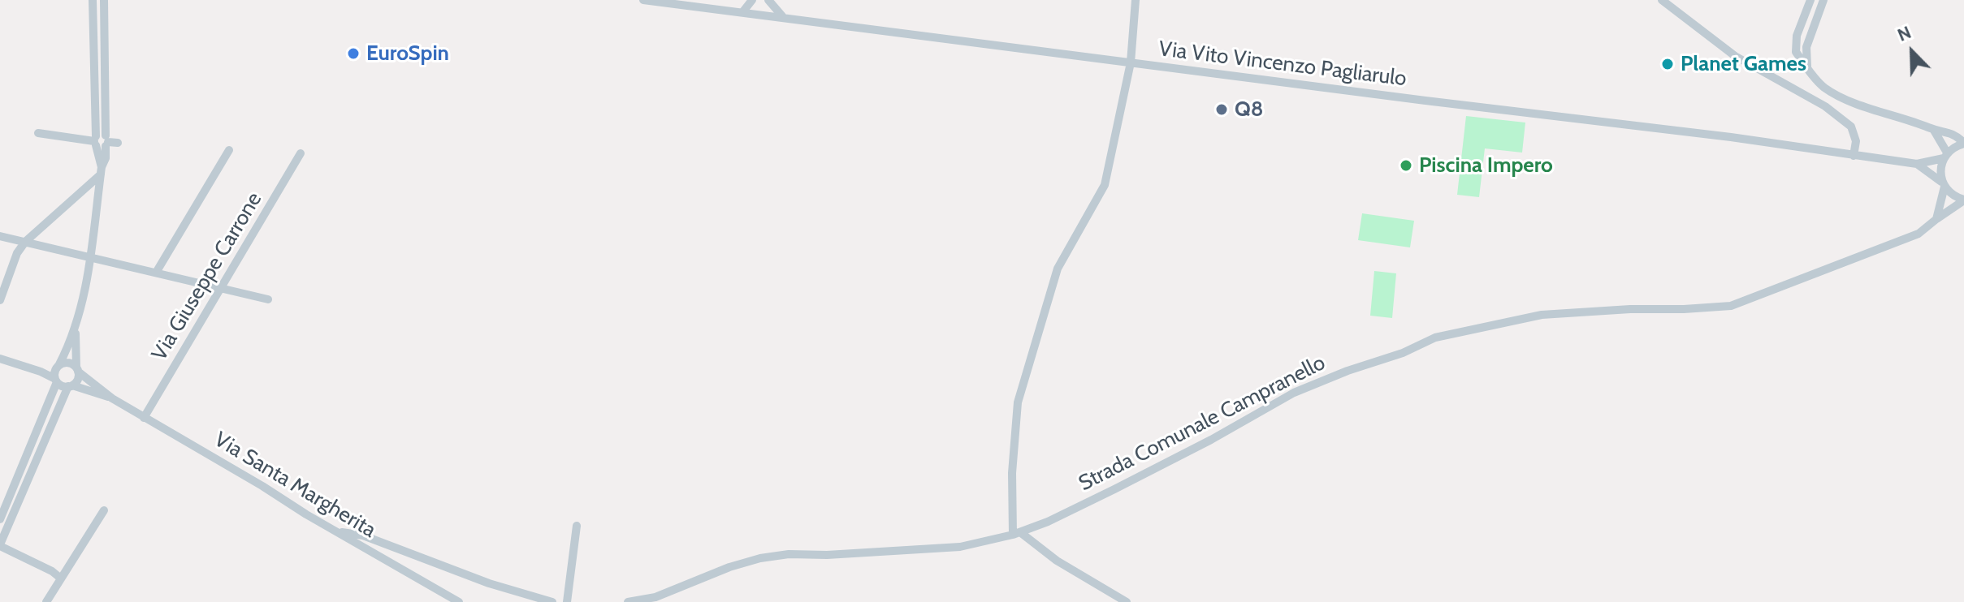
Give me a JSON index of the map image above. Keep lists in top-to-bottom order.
{
  "streets": {
    "street": [
      "Via Vito Vincenzo Pagliarulo",
      "Via Giuseppe Carrone",
      "Strada Comunale Campranello",
      "Via Santa Margherita"
    ]
  },
  "crossings": [
    ["Via Vito Vincenzo Pagliarulo", "Strada Comunale Campranello"],
    ["Via Giuseppe Carrone", "Via Santa Margherita"]
  ],
  "places": [
    "EuroSpin",
    "Planet Games",
    "Q8",
    "Piscina Impero"
  ],
  "north": "top left"
}
